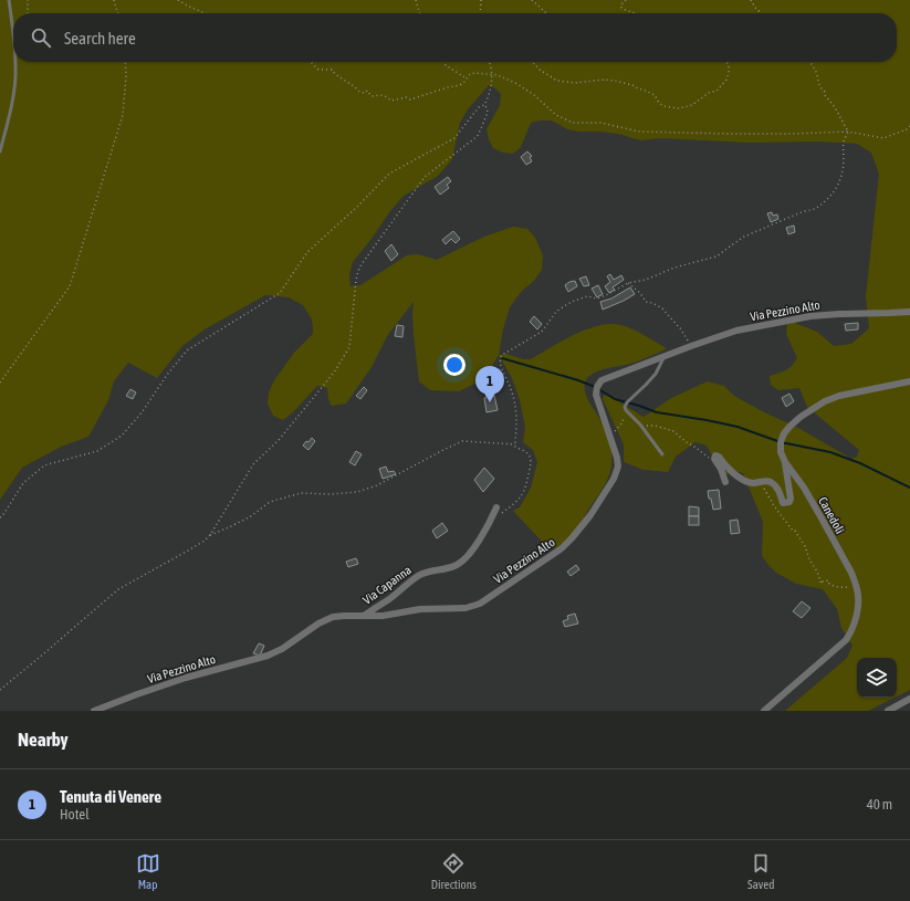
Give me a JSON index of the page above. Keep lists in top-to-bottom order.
{
  "streets": {
    "street": ["Via Pezzino Alto", "Canedoli", "Via Capanna"]
  },
  "crossings": [
    ["Via Pezzino Alto", "Via Capanna"]
  ],
  "page": {
    "search": "Search here",
    "pins": "1",
    "heading": "Nearby",
    "list": [
      {
        "mark": "1",
        "name": "Tenuta di Venere",
        "note": "Hotel",
        "value": "40 m"
      }
    ],
    "nav": ["Map", "Directions", "Saved"]
  }
}
